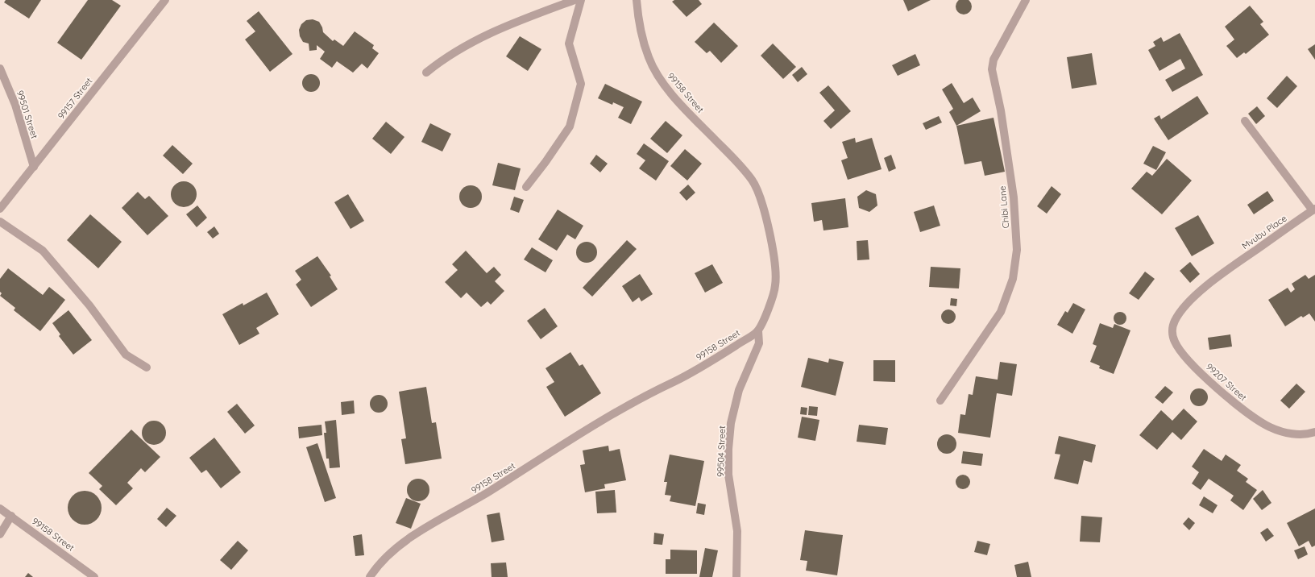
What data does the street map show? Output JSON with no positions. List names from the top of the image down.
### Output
{
  "streets": {
    "street": [
      "99158 Street",
      "99157 Street",
      "99501 Street",
      "Chibi Lane",
      "Mvubu Place",
      "99207 Street",
      "99504 Street"
    ]
  },
  "crossings": [
    ["99158 Street", "99504 Street"],
    ["99157 Street", "99501 Street"],
    ["Mvubu Place", "99207 Street"]
  ]
}
